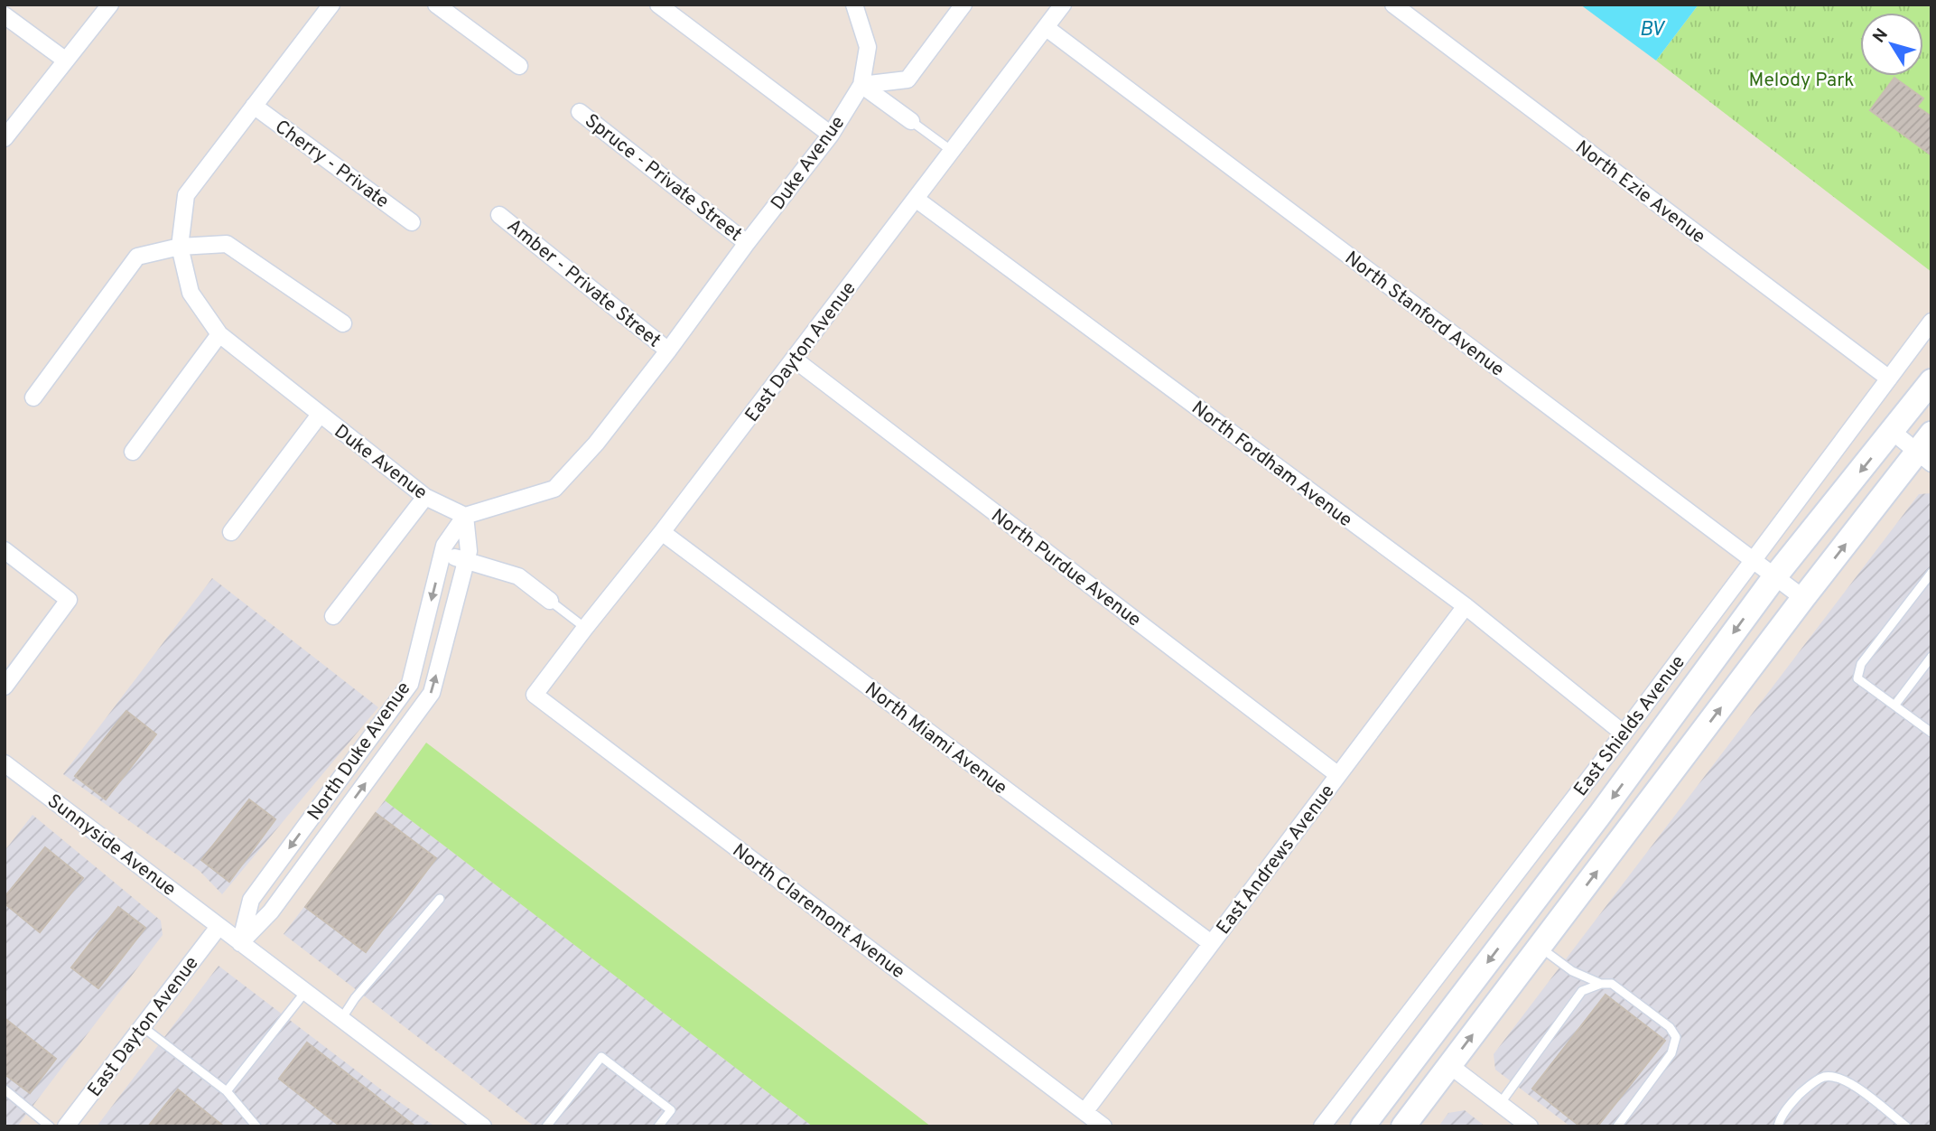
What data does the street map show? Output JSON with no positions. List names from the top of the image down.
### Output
{
  "streets": {
    "main road": ["East Shields Avenue"],
    "street": [
      "Duke Avenue",
      "Cherry - Private",
      "Spruce - Private Street",
      "North Ezie Avenue",
      "Amber - Private Street",
      "North Stanford Avenue",
      "East Dayton Avenue",
      "North Fordham Avenue",
      "North Purdue Avenue",
      "North Miami Avenue",
      "North Duke Avenue",
      "Sunnyside Avenue",
      "East Andrews Avenue",
      "North Claremont Avenue"
    ]
  },
  "crossings": [
    ["Duke Avenue", "Cherry - Private"],
    ["Duke Avenue", "Spruce - Private Street"],
    ["Duke Avenue", "Amber - Private Street"],
    ["Duke Avenue", "North Duke Avenue"],
    ["North Ezie Avenue", "East Shields Avenue"],
    ["North Stanford Avenue", "East Dayton Avenue"],
    ["North Stanford Avenue", "East Shields Avenue"],
    ["East Dayton Avenue", "North Fordham Avenue"],
    ["East Dayton Avenue", "North Purdue Avenue"],
    ["East Dayton Avenue", "North Miami Avenue"],
    ["East Dayton Avenue", "Sunnyside Avenue"],
    ["East Dayton Avenue", "North Claremont Avenue"],
    ["North Fordham Avenue", "East Shields Avenue"],
    ["North Fordham Avenue", "East Andrews Avenue"],
    ["North Purdue Avenue", "East Andrews Avenue"],
    ["North Miami Avenue", "East Andrews Avenue"],
    ["East Andrews Avenue", "North Claremont Avenue"]
  ],
  "water": ["BV"],
  "parks": ["Melody Park"],
  "north": "top left"
}
